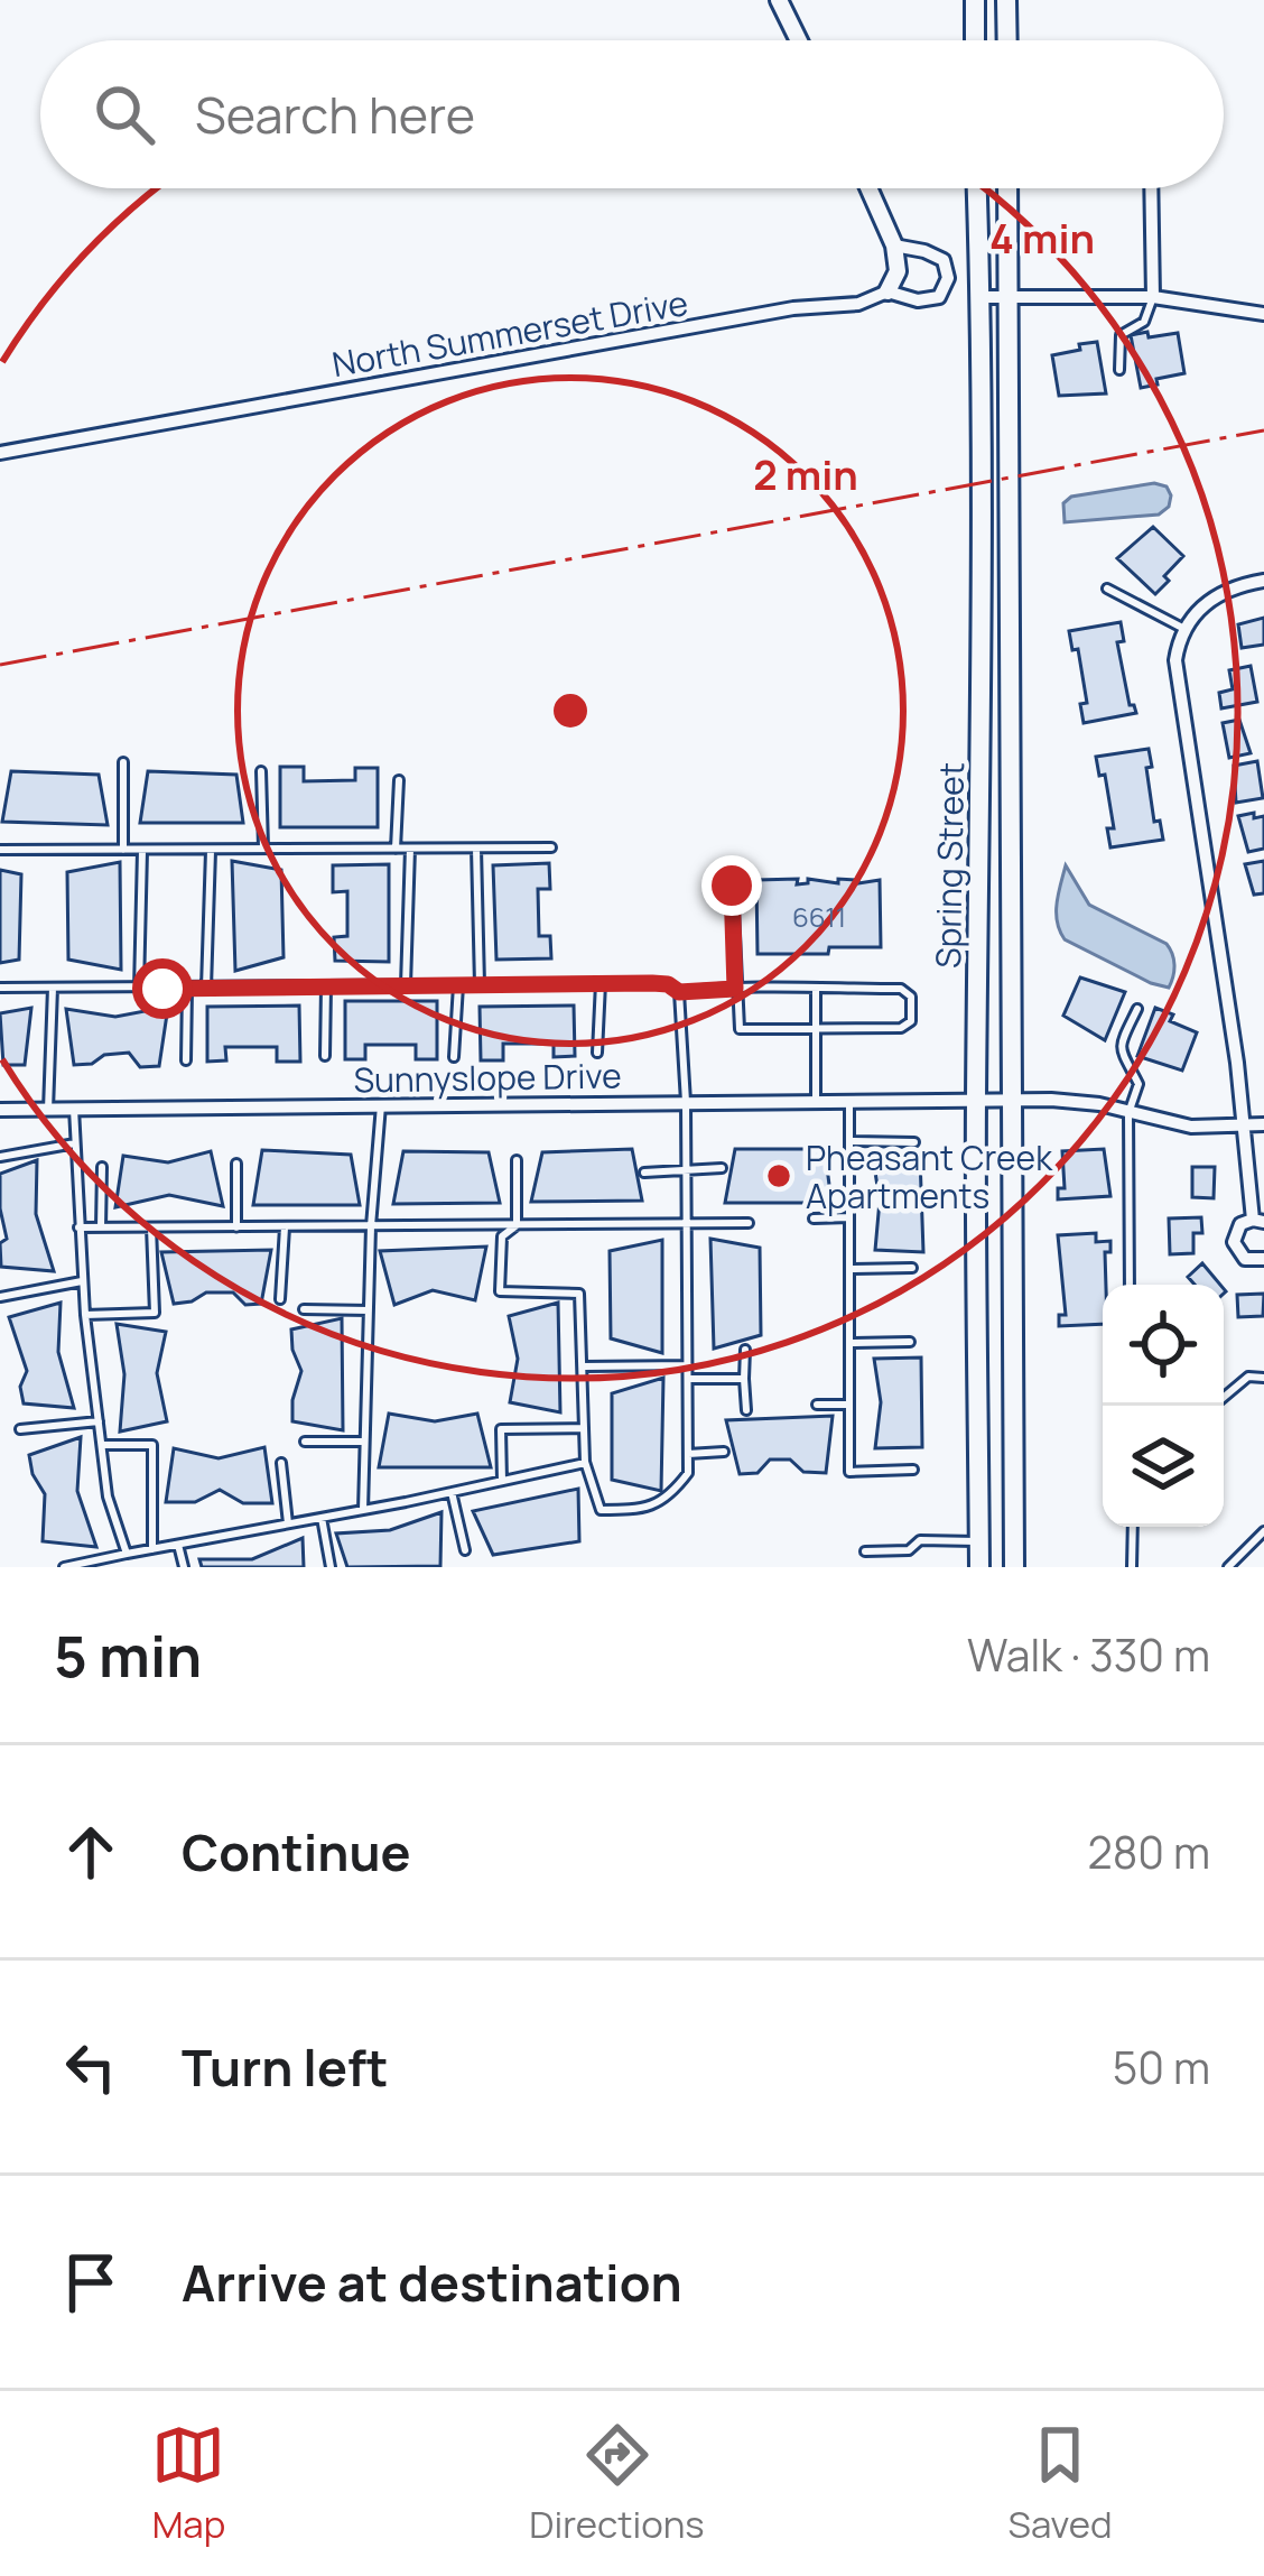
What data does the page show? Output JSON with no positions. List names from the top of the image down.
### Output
{
  "streets": {
    "main road": ["Spring Street"],
    "street": ["North Summerset Drive", "Sunnyslope Drive"]
  },
  "crossings": [
    ["Spring Street", "Sunnyslope Drive"]
  ],
  "places": ["Pheasant Creek Apartments"],
  "house_numbers": ["6611"],
  "page": {
    "search": "Search here",
    "heading": ["5 min", "Walk · 330 m"],
    "list": [
      ["Continue", "280 m"],
      ["Turn left", "50 m"],
      "Arrive at destination"
    ],
    "nav": ["Map", "Directions", "Saved"]
  },
  "rings": ["4 min", "2 min"]
}
